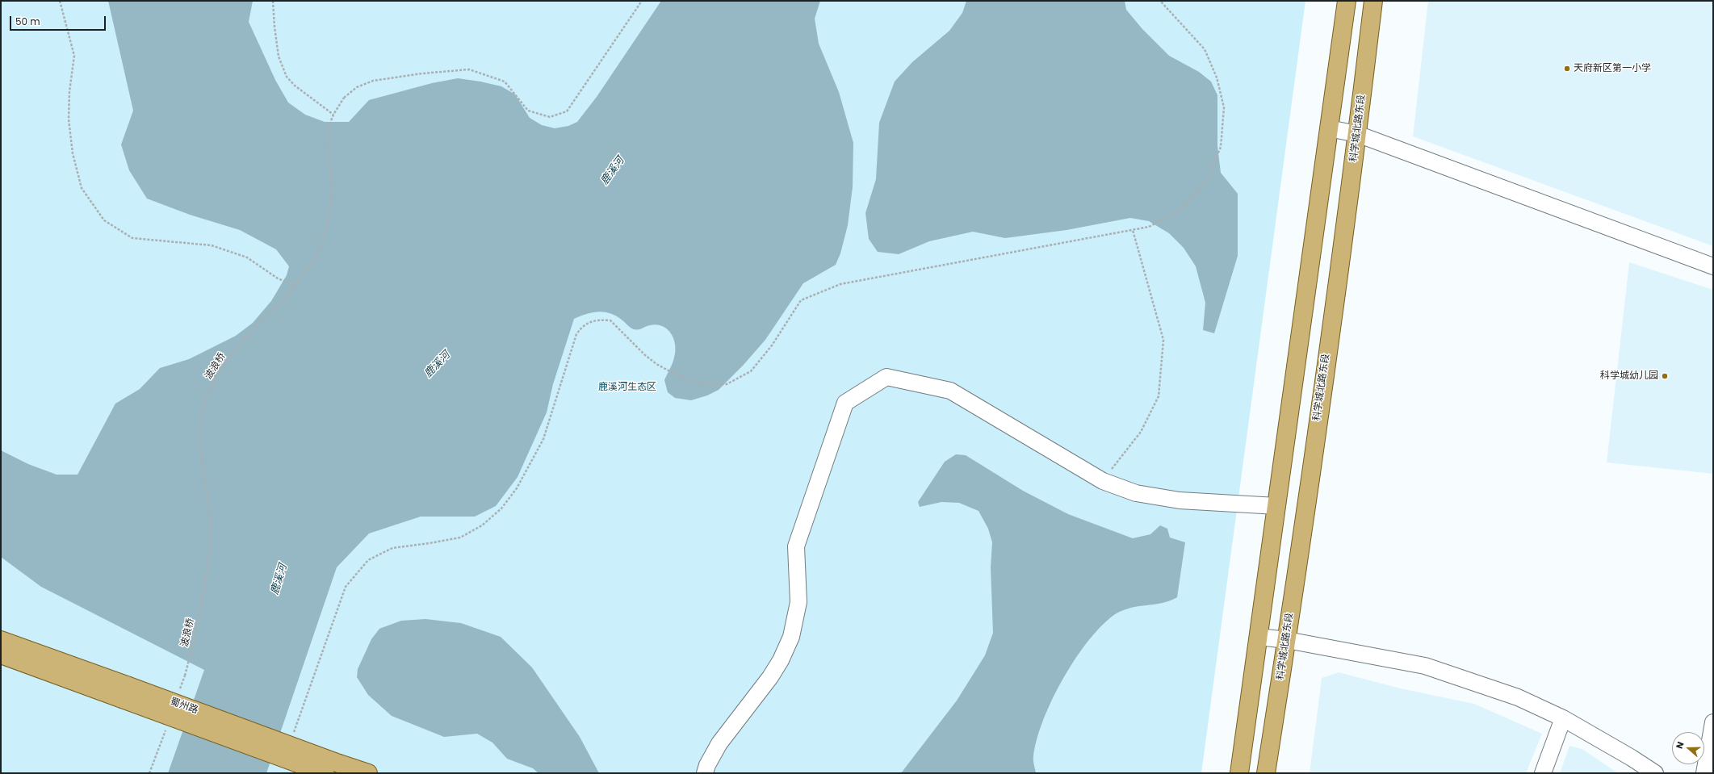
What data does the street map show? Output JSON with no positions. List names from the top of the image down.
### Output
{
  "streets": {
    "main road": ["科学城北路东段", "蜀州路"],
    "path": ["波浪桥"]
  },
  "water": ["鹿溪河"],
  "parks": ["鹿溪河生态区"],
  "places": ["天府新区第一小学", "科学城幼儿园"],
  "scale_bar": "50 m",
  "north": "left"
}
